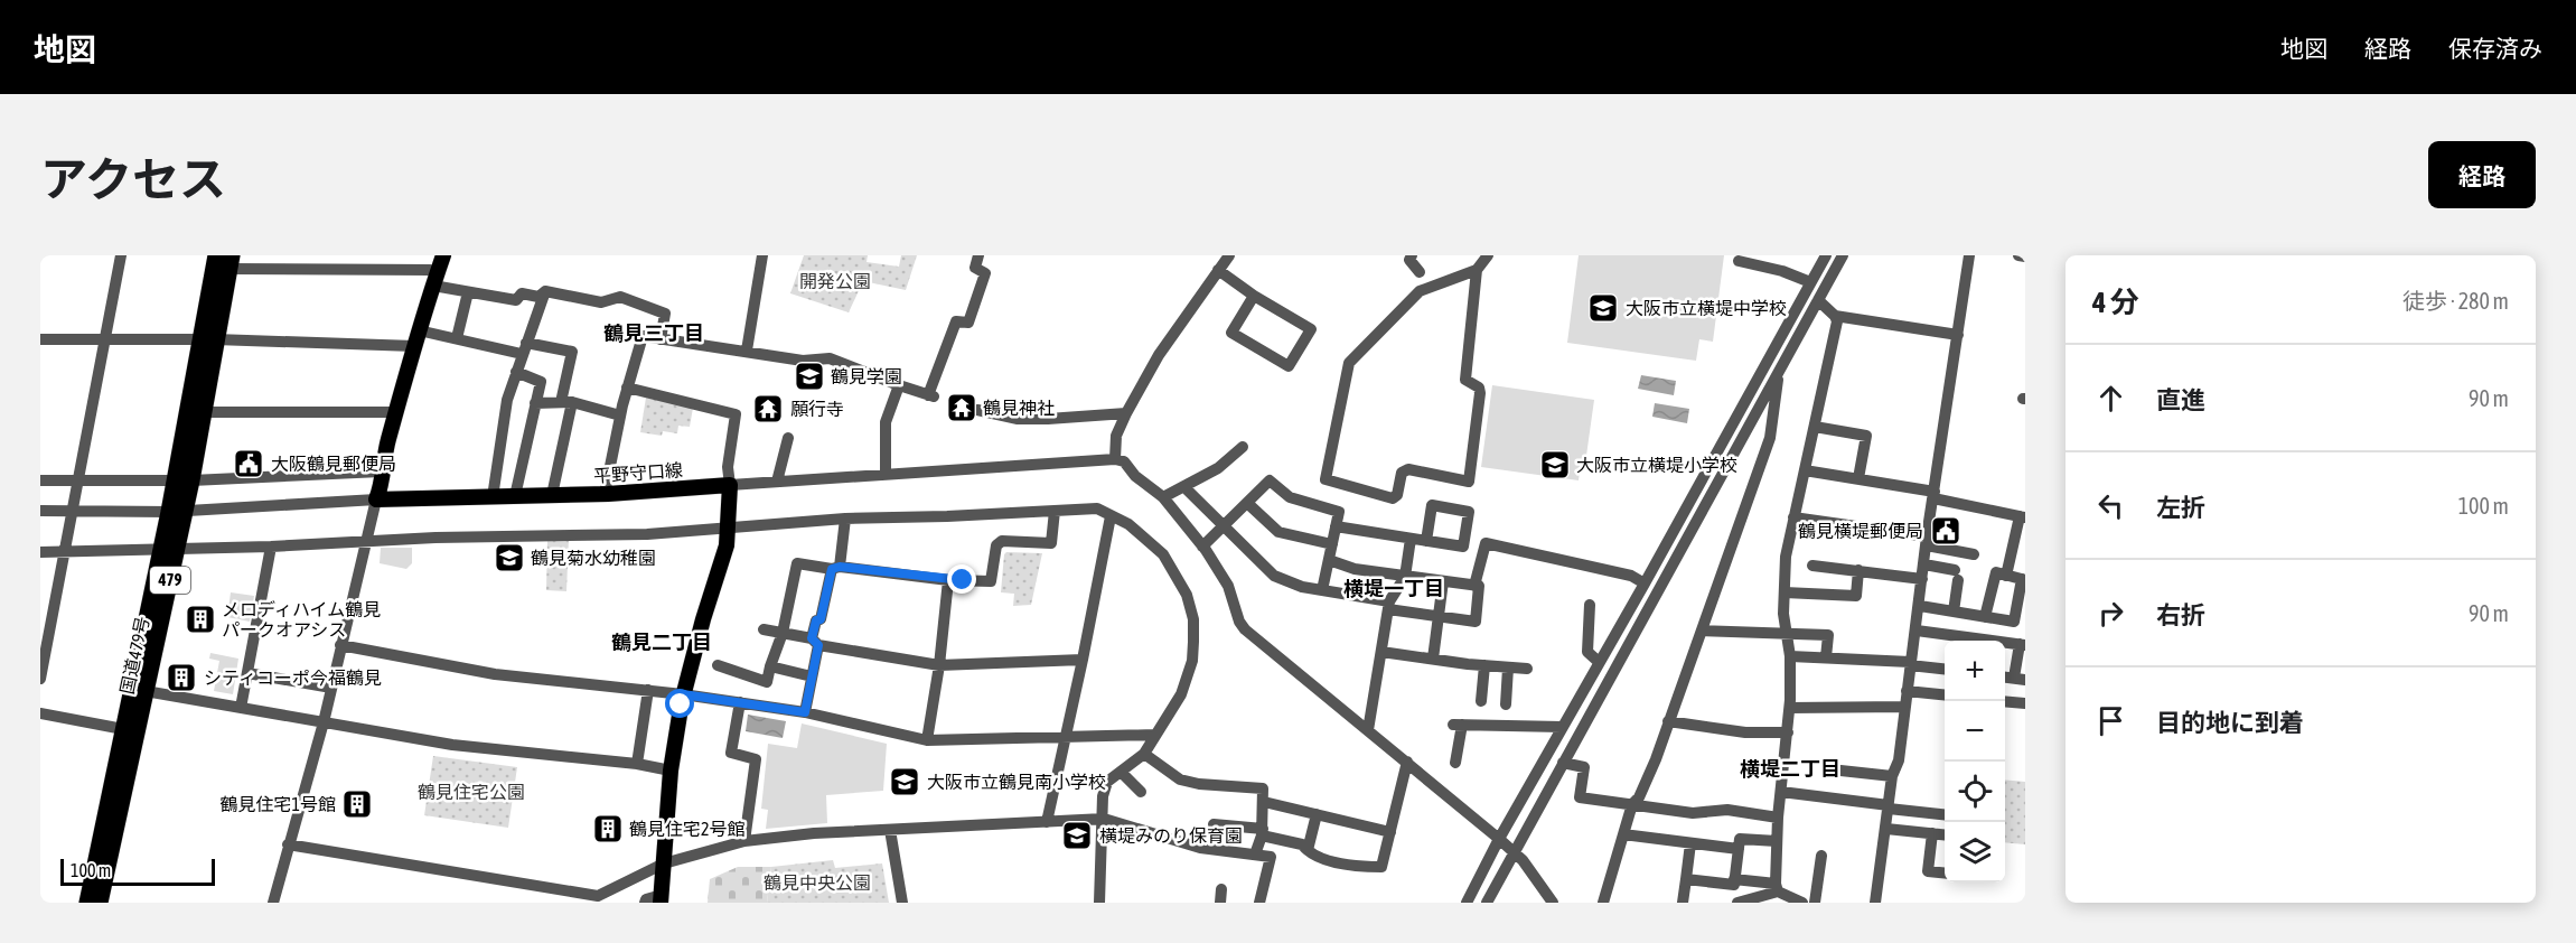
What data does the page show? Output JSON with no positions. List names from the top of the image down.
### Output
{
  "streets": {
    "highway": ["479", "国道479号"],
    "main road": ["平野守口線"]
  },
  "districts": [
    "鶴見三丁目",
    "横堤一丁目",
    "鶴見二丁目",
    "横堤二丁目"
  ],
  "parks": ["開発公園", "鶴見住宅公園", "鶴見中央公園"],
  "places": {
    "school or university": [
      "大阪市立横堤中学校",
      "鶴見学園",
      "大阪市立横堤小学校",
      "鶴見菊水幼稚園",
      "大阪市立鶴見南小学校",
      "横堤みのり保育園"
    ],
    "temple": ["鶴見神社", "願行寺"],
    "public building": ["大阪鶴見郵便局", "鶴見横堤郵便局"],
    "building": [
      "メロディハイム鶴見 パークオアシス",
      "シティコーポ今福鶴見",
      "鶴見住宅1号館",
      "鶴見住宅2号館"
    ]
  },
  "scale_bar": "100 m",
  "page": {
    "header": "地図",
    "nav": ["地図", "経路", "保存済み"],
    "title": "アクセス",
    "buttons": "経路",
    "heading": ["4 分", "徒歩 · 280 m"],
    "list": [
      ["直進", "90 m"],
      ["左折", "100 m"],
      ["右折", "90 m"],
      "目的地に到着"
    ],
    "map_buttons": ["+", "−"],
    "scale": "100 m"
  }
}
